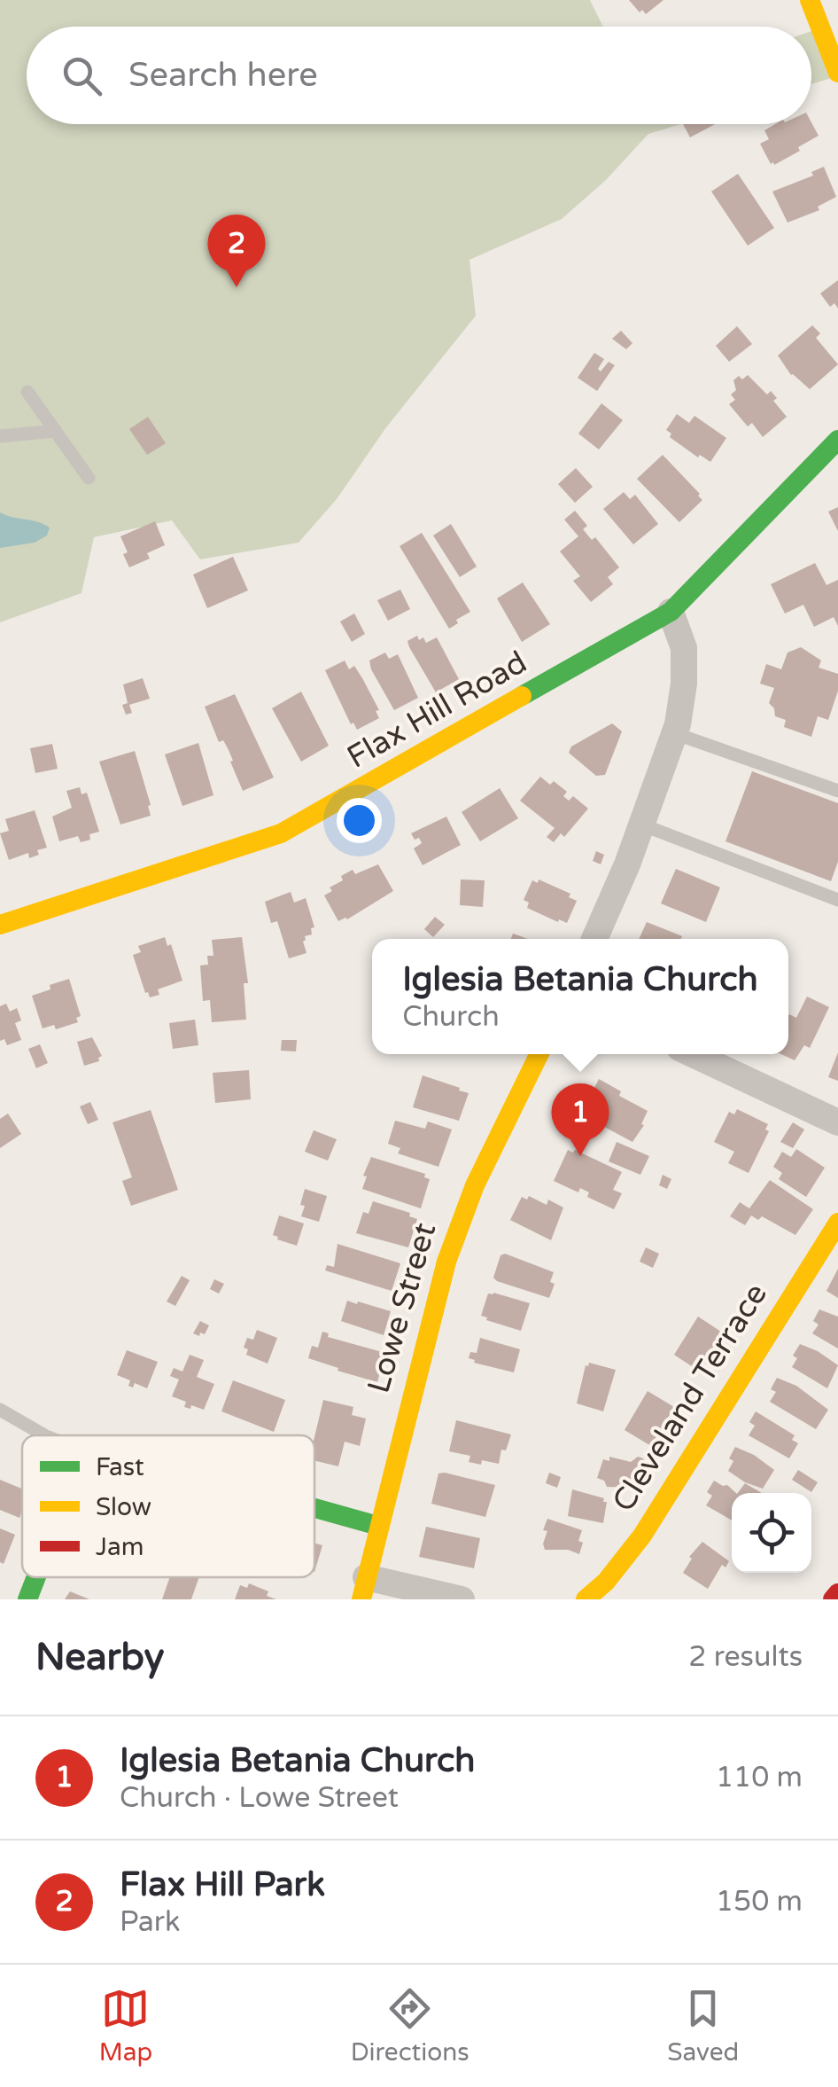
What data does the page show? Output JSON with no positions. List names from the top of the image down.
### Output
{
  "streets": {
    "street": ["Flax Hill Road", "Lowe Street", "Cleveland Terrace"]
  },
  "legend": ["Fast", "Slow", "Jam"],
  "page": {
    "search": "Search here",
    "pins": ["2", "1"],
    "popup": ["Iglesia Betania Church", "Church"],
    "heading": ["Nearby", "2 results"],
    "list": [
      {
        "mark": "1",
        "name": "Iglesia Betania Church",
        "note": "Church · Lowe Street",
        "value": "110 m"
      },
      {
        "mark": "2",
        "name": "Flax Hill Park",
        "note": "Park",
        "value": "150 m"
      }
    ],
    "nav": ["Map", "Directions", "Saved"]
  }
}
